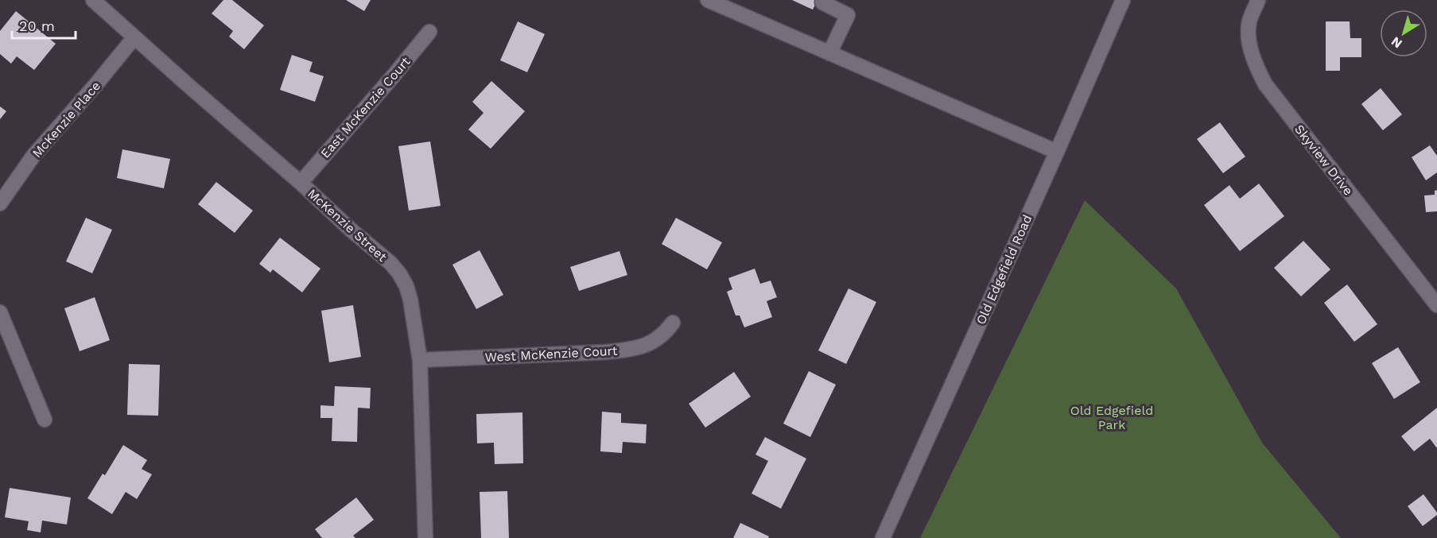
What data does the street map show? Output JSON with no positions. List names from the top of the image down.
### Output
{
  "streets": {
    "street": [
      "East McKenzie Court",
      "McKenzie Place",
      "Skyview Drive",
      "McKenzie Street",
      "Old Edgefield Road",
      "West McKenzie Court"
    ]
  },
  "crossings": [
    ["East McKenzie Court", "McKenzie Street"],
    ["McKenzie Place", "McKenzie Street"],
    ["McKenzie Street", "West McKenzie Court"]
  ],
  "parks": ["Old Edgefield Park"],
  "scale_bar": "20 m",
  "north": "bottom left"
}
